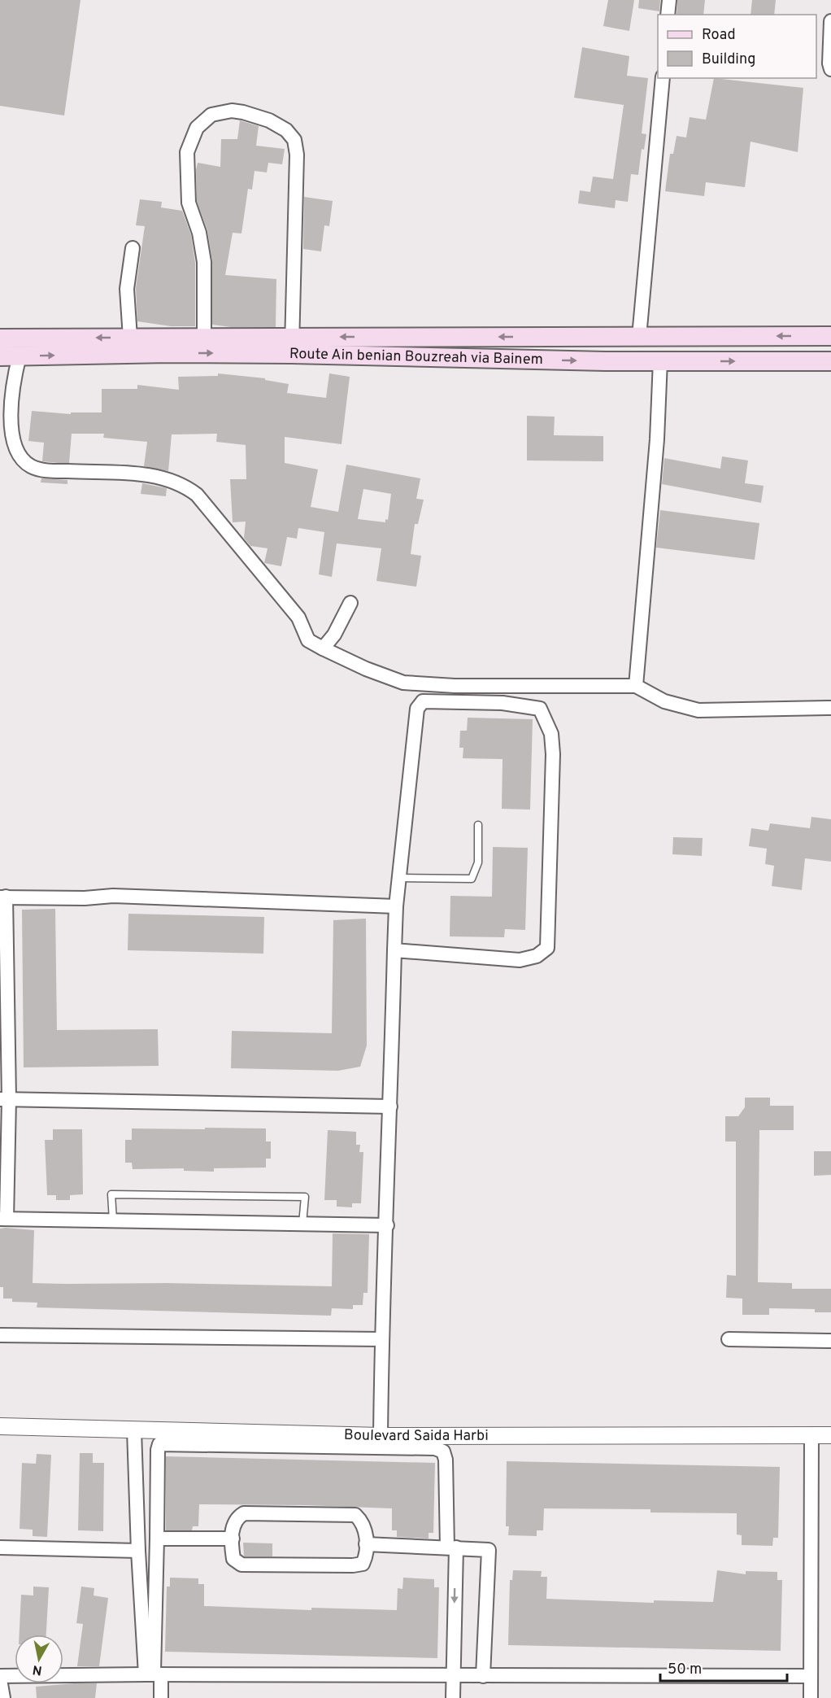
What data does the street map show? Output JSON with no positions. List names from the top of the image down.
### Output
{
  "streets": {
    "main road": ["Route Ain benian Bouzreah via Bainem"],
    "street": ["Boulevard Saida Harbi"]
  },
  "legend": ["Road", "Building"],
  "scale_bar": "50 m",
  "north": "bottom"
}
